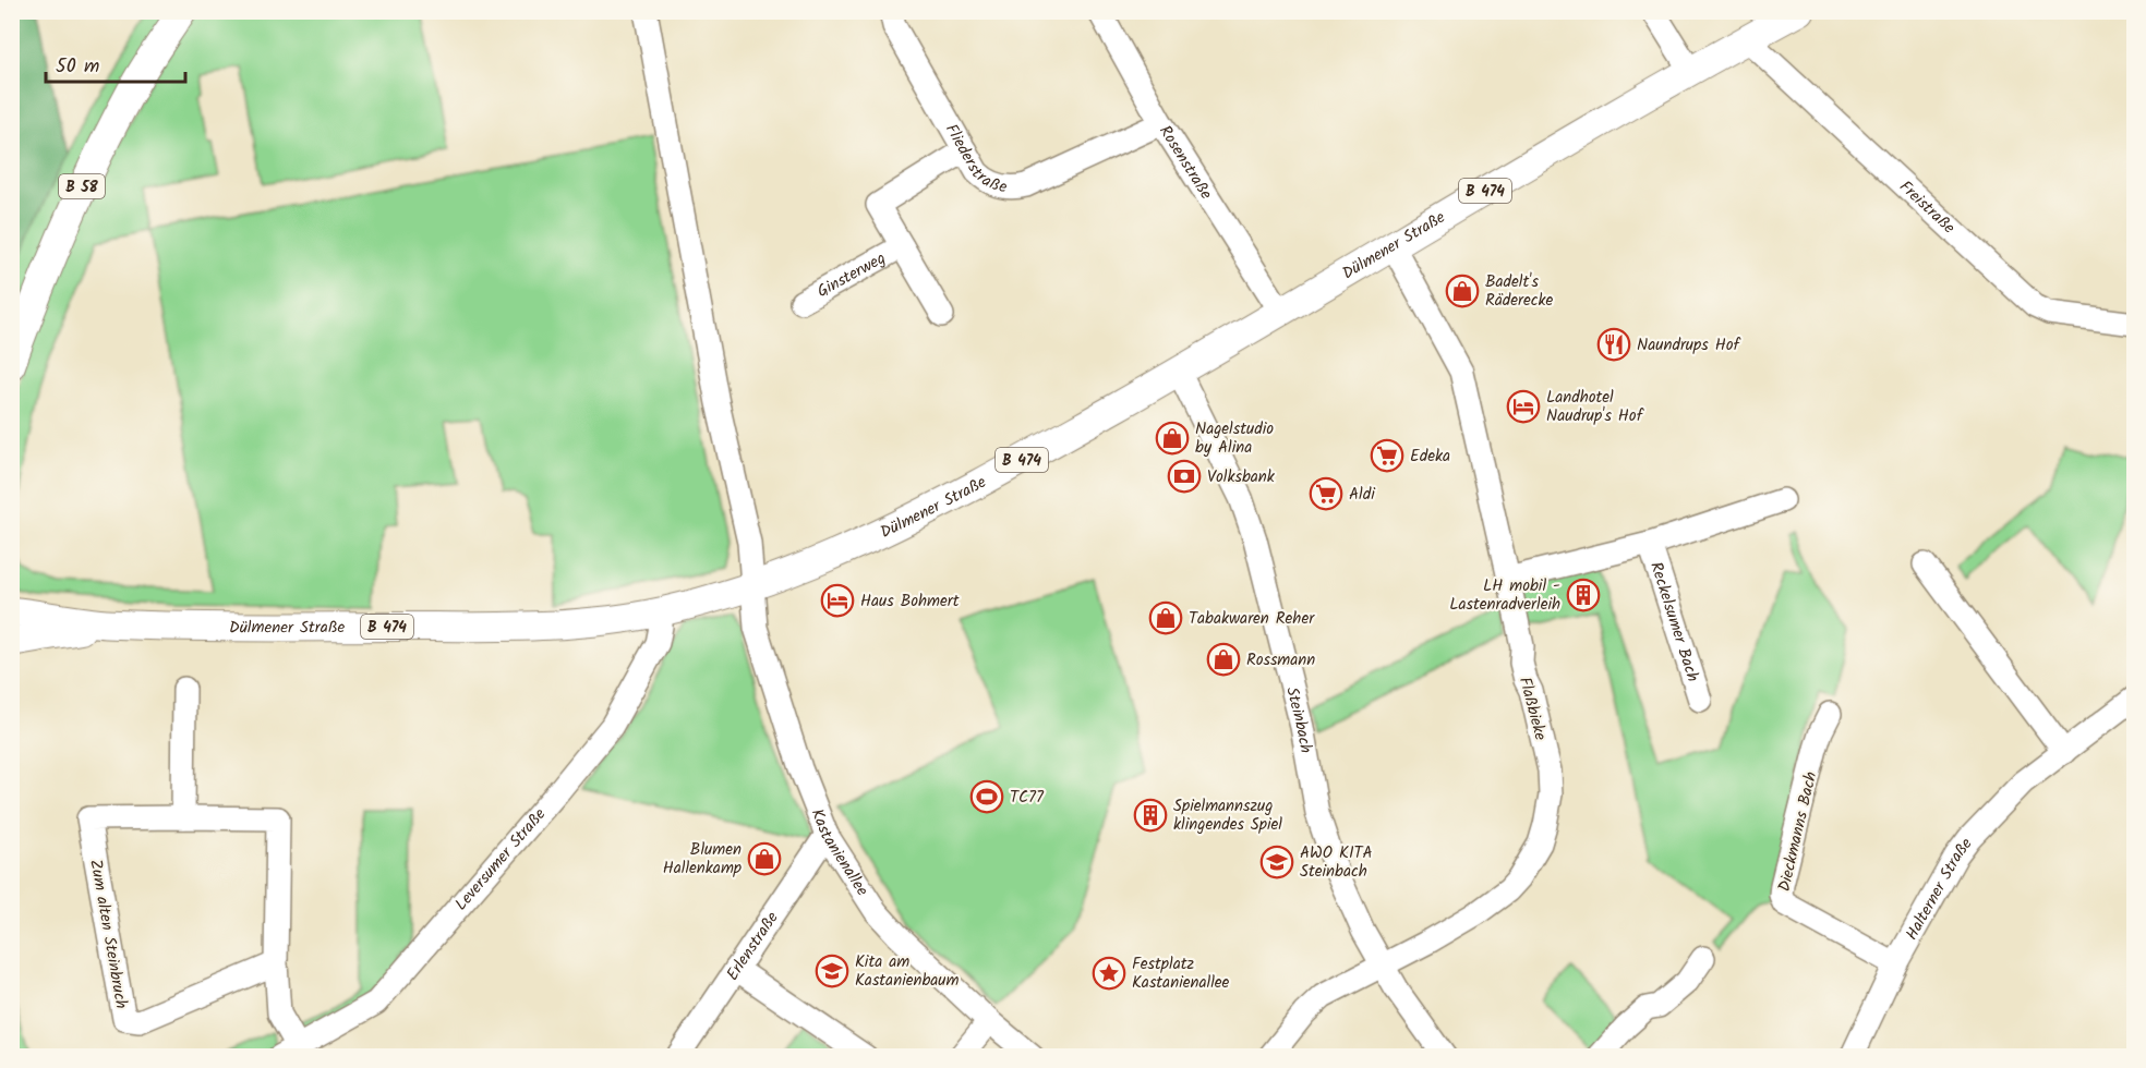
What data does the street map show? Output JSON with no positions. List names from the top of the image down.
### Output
{
  "streets": {
    "main road": ["B 58", "B 474", "Dülmener Straße"],
    "street": [
      "Fliederstraße",
      "Rosenstraße",
      "Freistraße",
      "Ginsterweg",
      "Reckelsumer Bach",
      "Flaßbieke",
      "Steinbach",
      "Dieckmanns Bach",
      "Kastanienallee",
      "Leversumer Straße",
      "Halterner Straße",
      "Zum alten Steinbruch",
      "Erlenstraße"
    ]
  },
  "crossings": [
    ["Fliederstraße", "Rosenstraße"],
    ["Fliederstraße", "Ginsterweg"],
    ["Rosenstraße", "Dülmener Straße"],
    ["Freistraße", "Dülmener Straße"],
    ["Dülmener Straße", "Flaßbieke"],
    ["Dülmener Straße", "Steinbach"],
    ["Dülmener Straße", "Kastanienallee"],
    ["Dülmener Straße", "Leversumer Straße"],
    ["Reckelsumer Bach", "Flaßbieke"],
    ["Flaßbieke", "Steinbach"],
    ["Dieckmanns Bach", "Halterner Straße"],
    ["Kastanienallee", "Erlenstraße"],
    ["Leversumer Straße", "Zum alten Steinbruch"]
  ],
  "places": {
    "shop": [
      "Badelt's Räderecke",
      "Nagelstudio by Alina",
      "Tabakwaren Reher",
      "Rossmann",
      "Blumen Hallenkamp"
    ],
    "restaurant": ["Naundrups Hof"],
    "hotel": ["Landhotel Naudrup's Hof", "Haus Bohmert"],
    "supermarket": ["Edeka", "Aldi"],
    "bank": ["Volksbank"],
    "building": ["LH mobil - Lastenradverleih", "Spielmannszug klingendes Spiel"],
    "sports": ["TC77"],
    "school or university": ["AWO KITA Steinbach", "Kita am Kastanienbaum"],
    "place": ["Festplatz Kastanienallee"]
  },
  "scale_bar": "50 m"
}
